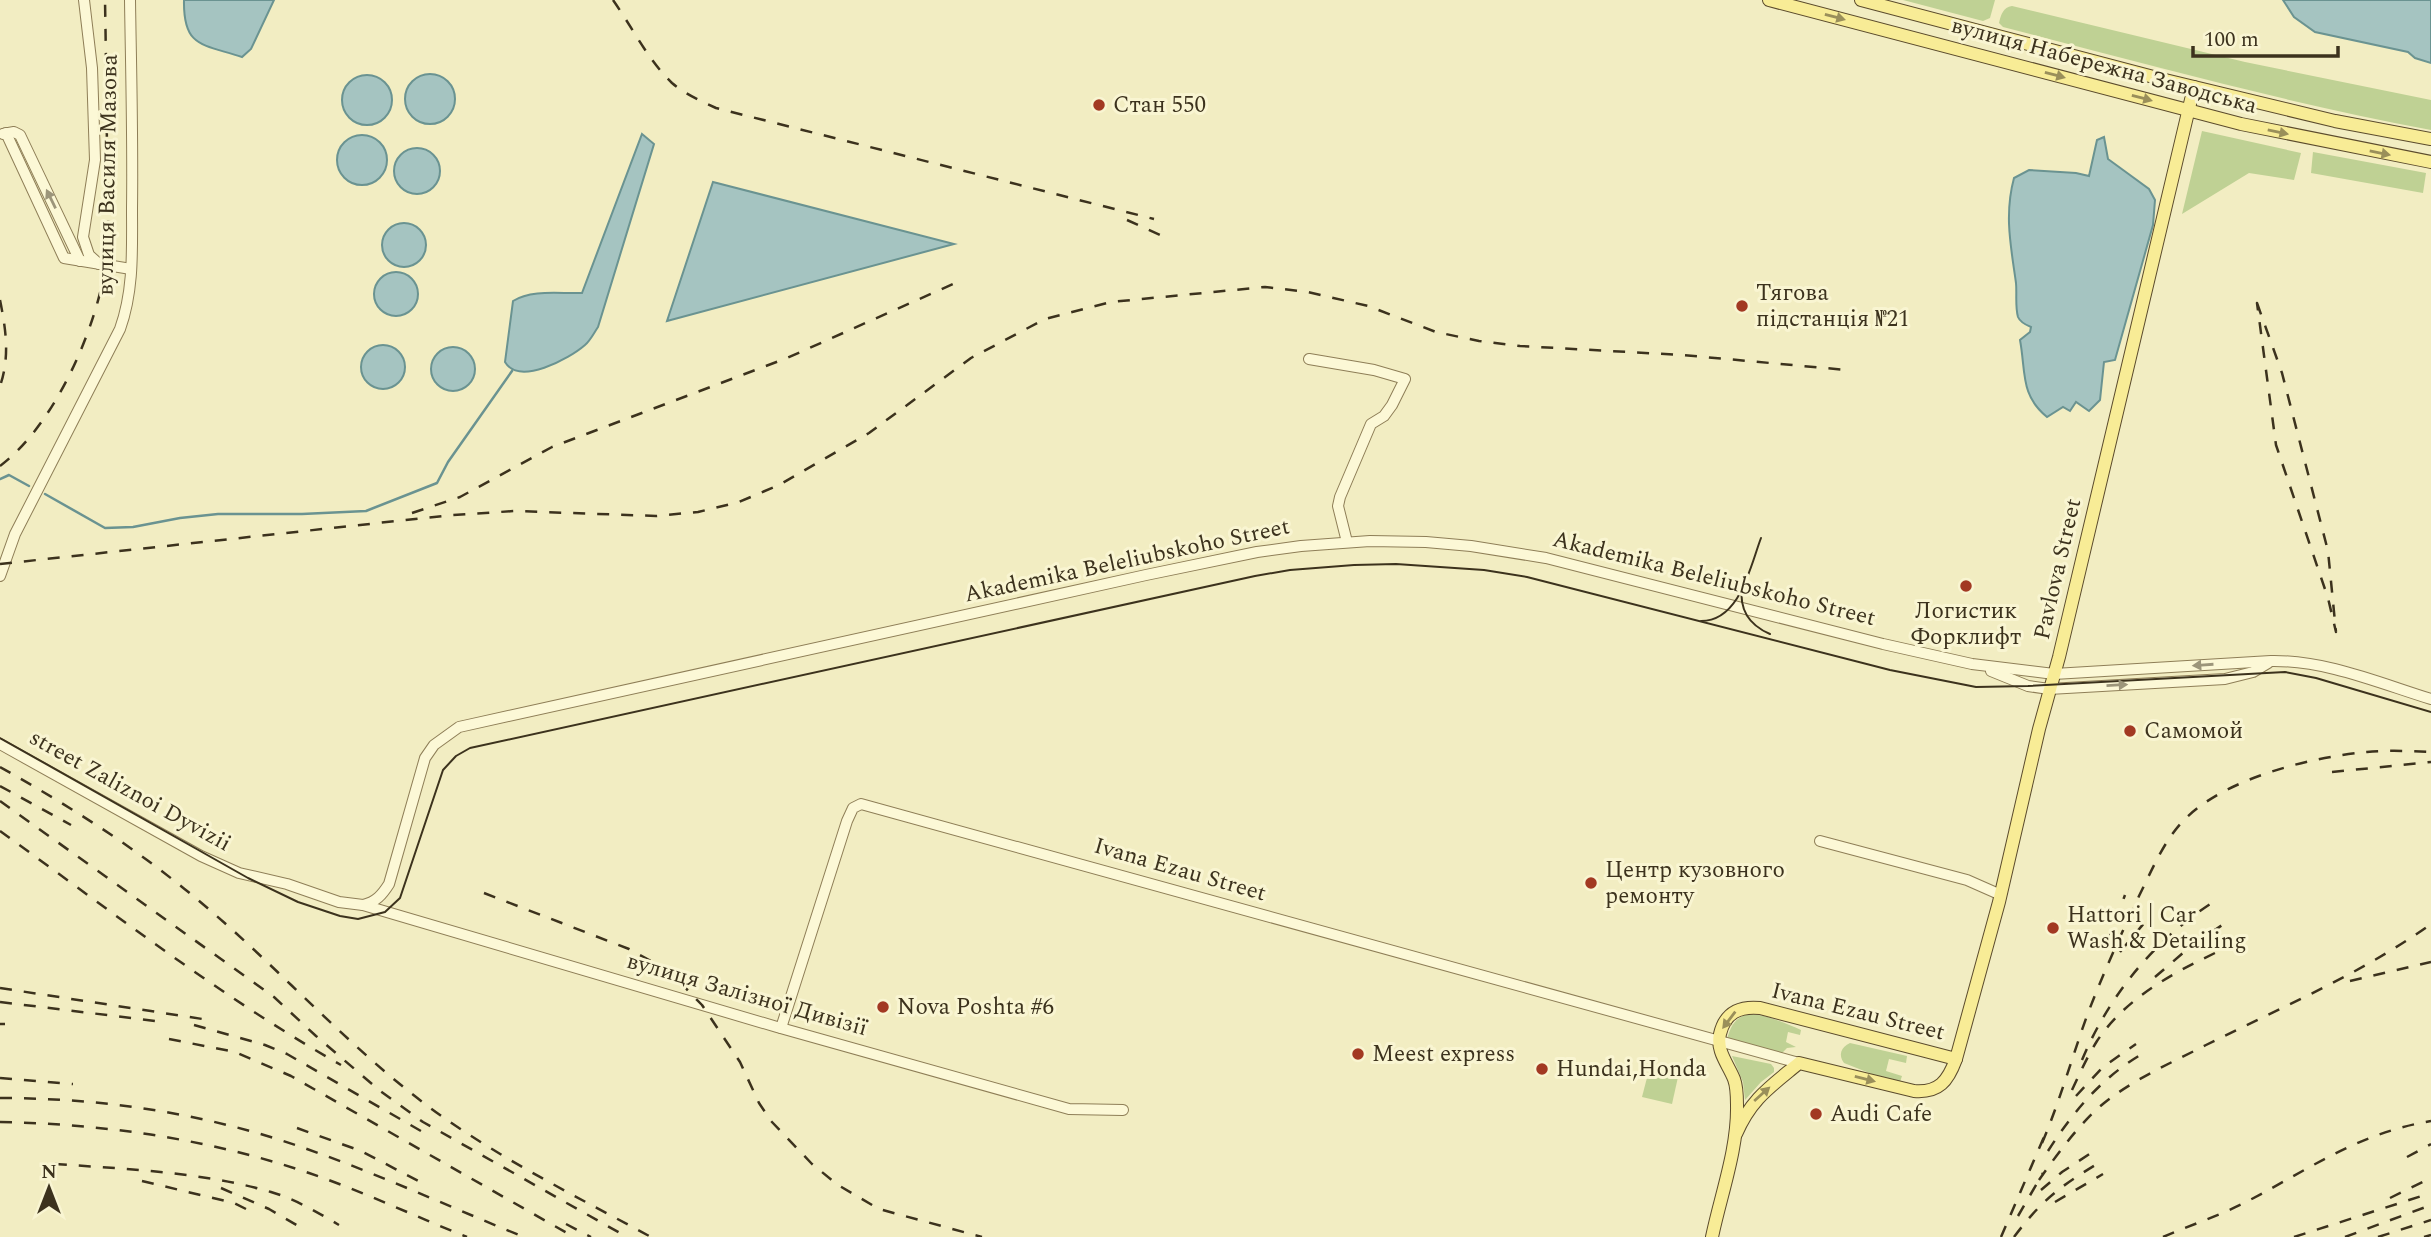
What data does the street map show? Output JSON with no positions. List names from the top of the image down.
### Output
{
  "streets": {
    "main road": ["вулиця Набережна Заводська", "Pavlova Street", "Ivana Ezau Street"],
    "street": [
      "вулиця Василя Мазова",
      "Akademika Beleliubskoho Street",
      "street Zaliznoi Dyvizii",
      "вулиця Залізної Дивізії"
    ]
  },
  "crossings": [
    ["вулиця Набережна Заводська", "Pavlova Street"],
    ["Akademika Beleliubskoho Street", "Pavlova Street"],
    ["Akademika Beleliubskoho Street", "street Zaliznoi Dyvizii"],
    ["Akademika Beleliubskoho Street", "вулиця Залізної Дивізії"],
    ["Pavlova Street", "Ivana Ezau Street"],
    ["street Zaliznoi Dyvizii", "вулиця Залізної Дивізії"],
    ["Ivana Ezau Street", "вулиця Залізної Дивізії"]
  ],
  "places": [
    "Стан 550",
    "Тягова пiдстанцiя №21",
    "Логистик Форклифт",
    "Самомой",
    "Центр кузовного ремонту",
    "Hattori | Car Wash & Detailing",
    "Nova Poshta #6",
    "Meest express",
    "Hundai,Honda",
    "Audi Cafe"
  ],
  "scale_bar": "100 m",
  "north": "top"
}
